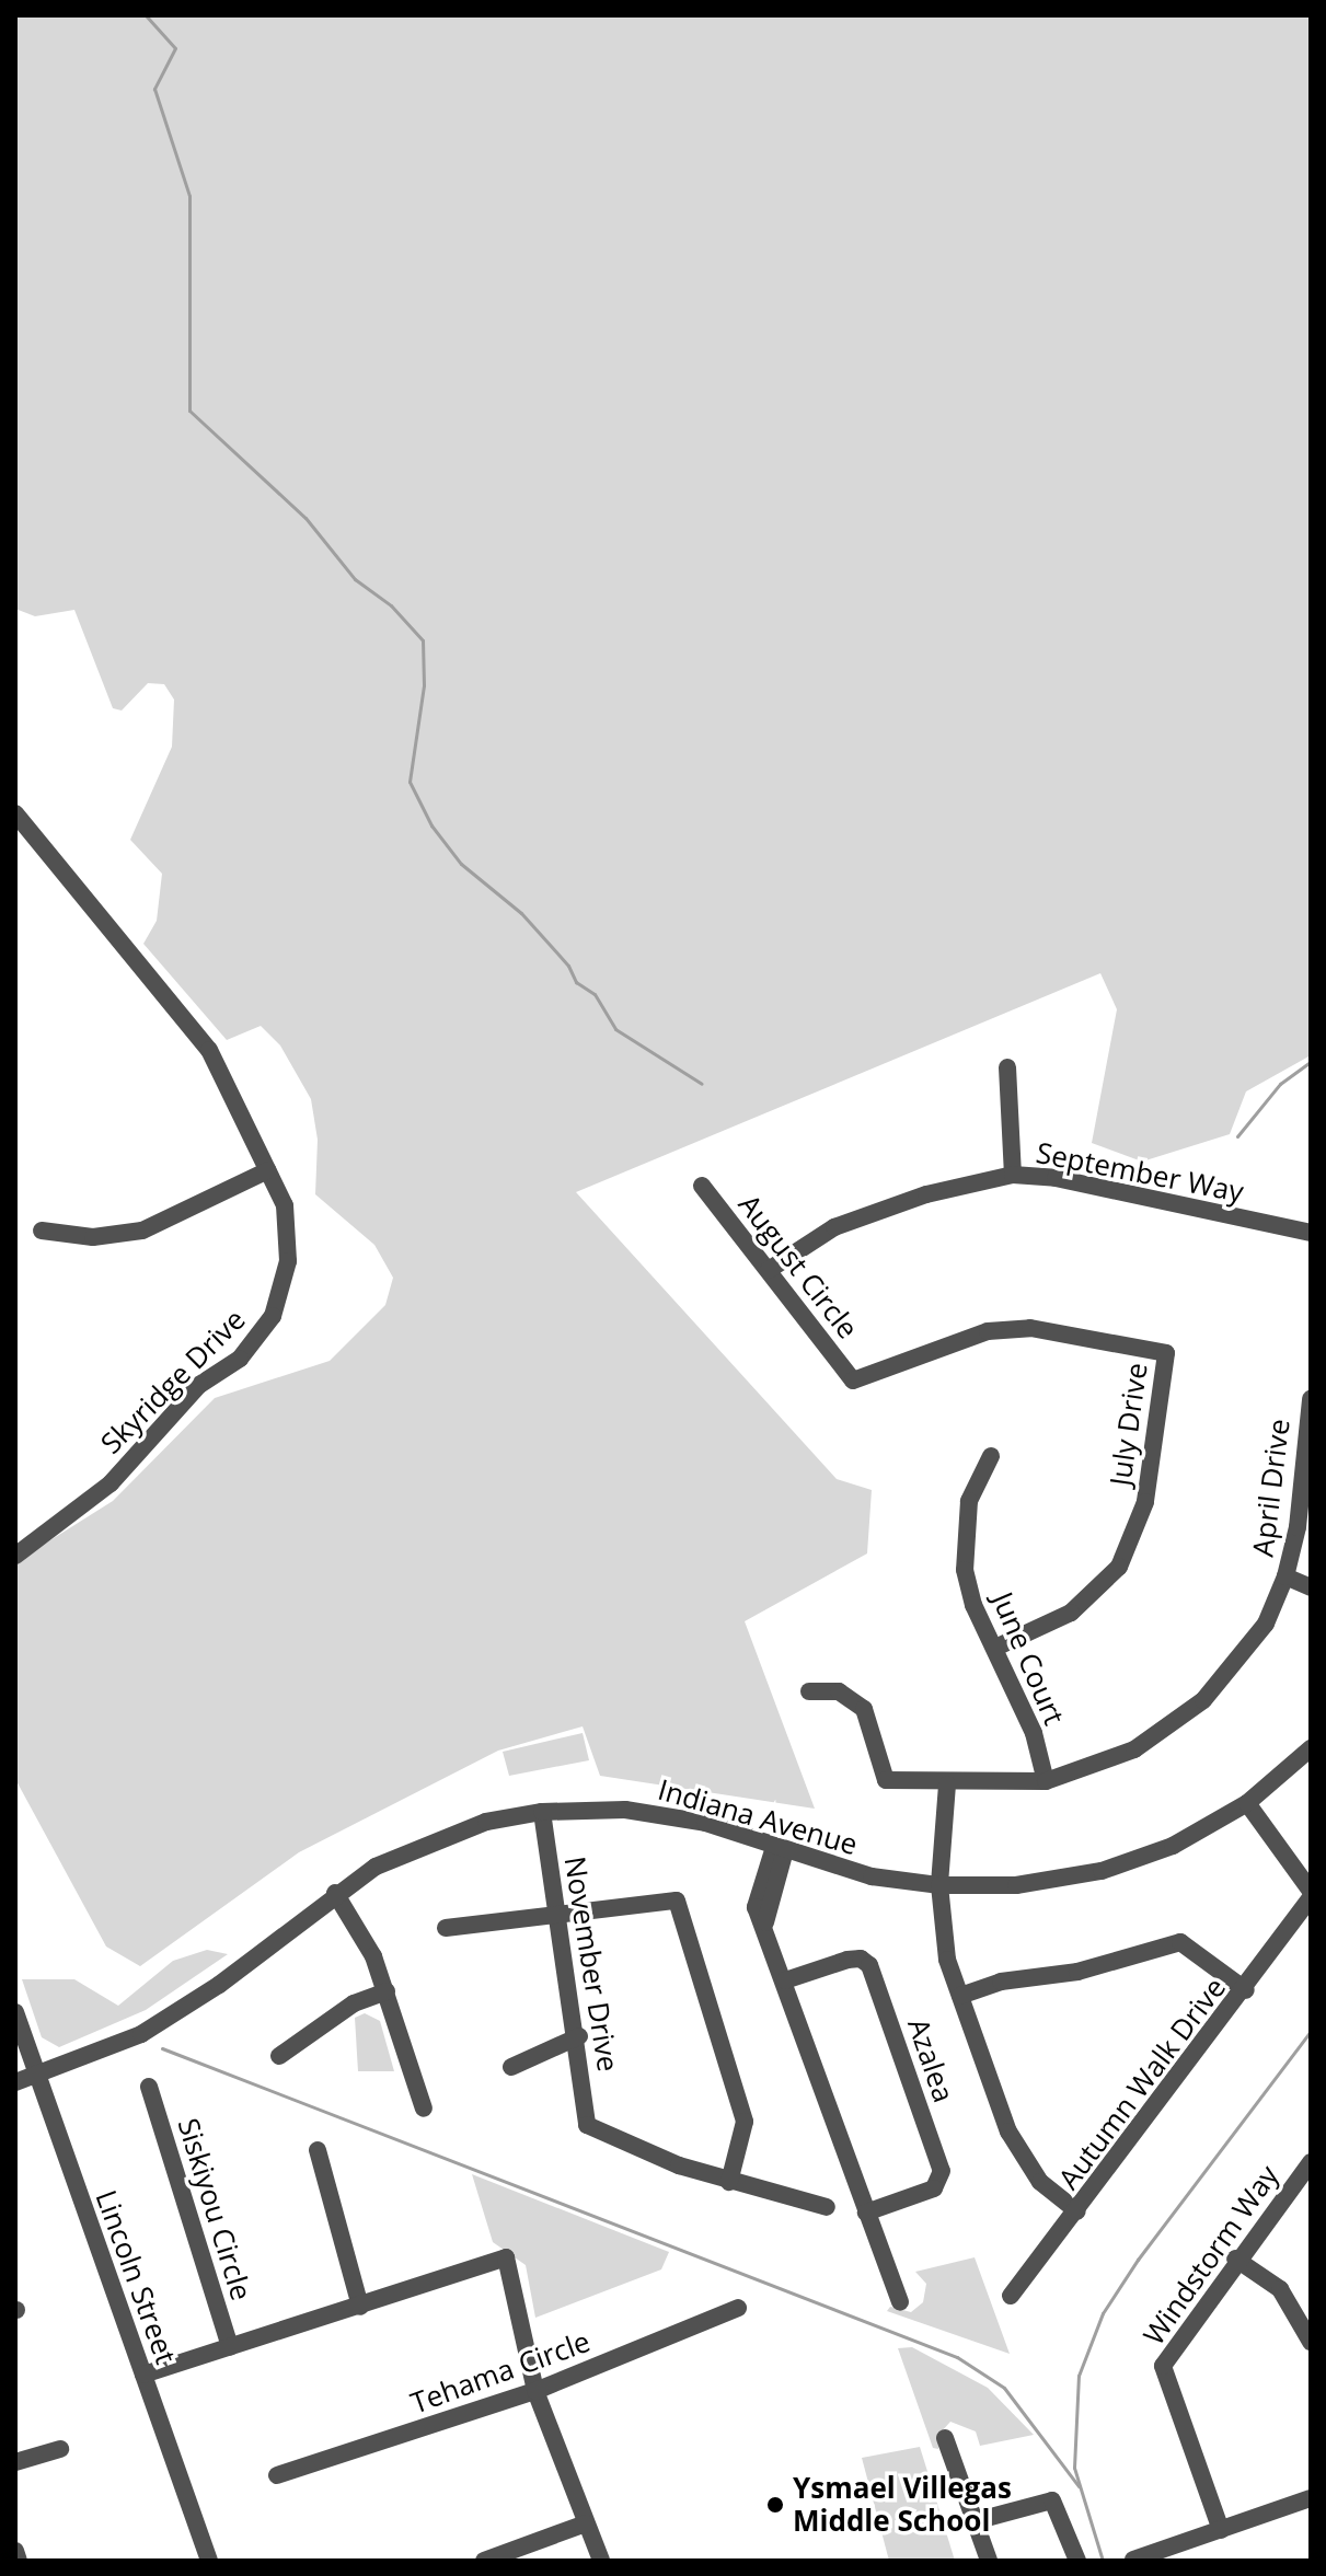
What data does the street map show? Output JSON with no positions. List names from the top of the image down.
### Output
{
  "streets": {
    "street": [
      "September Way",
      "August Circle",
      "Skyridge Drive",
      "July Drive",
      "April Drive",
      "June Court",
      "Indiana Avenue",
      "November Drive",
      "Azalea",
      "Autumn Walk Drive",
      "Siskiyou Circle",
      "Windstorm Way",
      "Lincoln Street",
      "Tehama Circle"
    ]
  },
  "crossings": [
    ["September Way", "August Circle"],
    ["August Circle", "July Drive"],
    ["July Drive", "June Court"],
    ["April Drive", "June Court"],
    ["Indiana Avenue", "November Drive"],
    ["Indiana Avenue", "Lincoln Street"]
  ],
  "places": ["Ysmael Villegas Middle School"]
}
